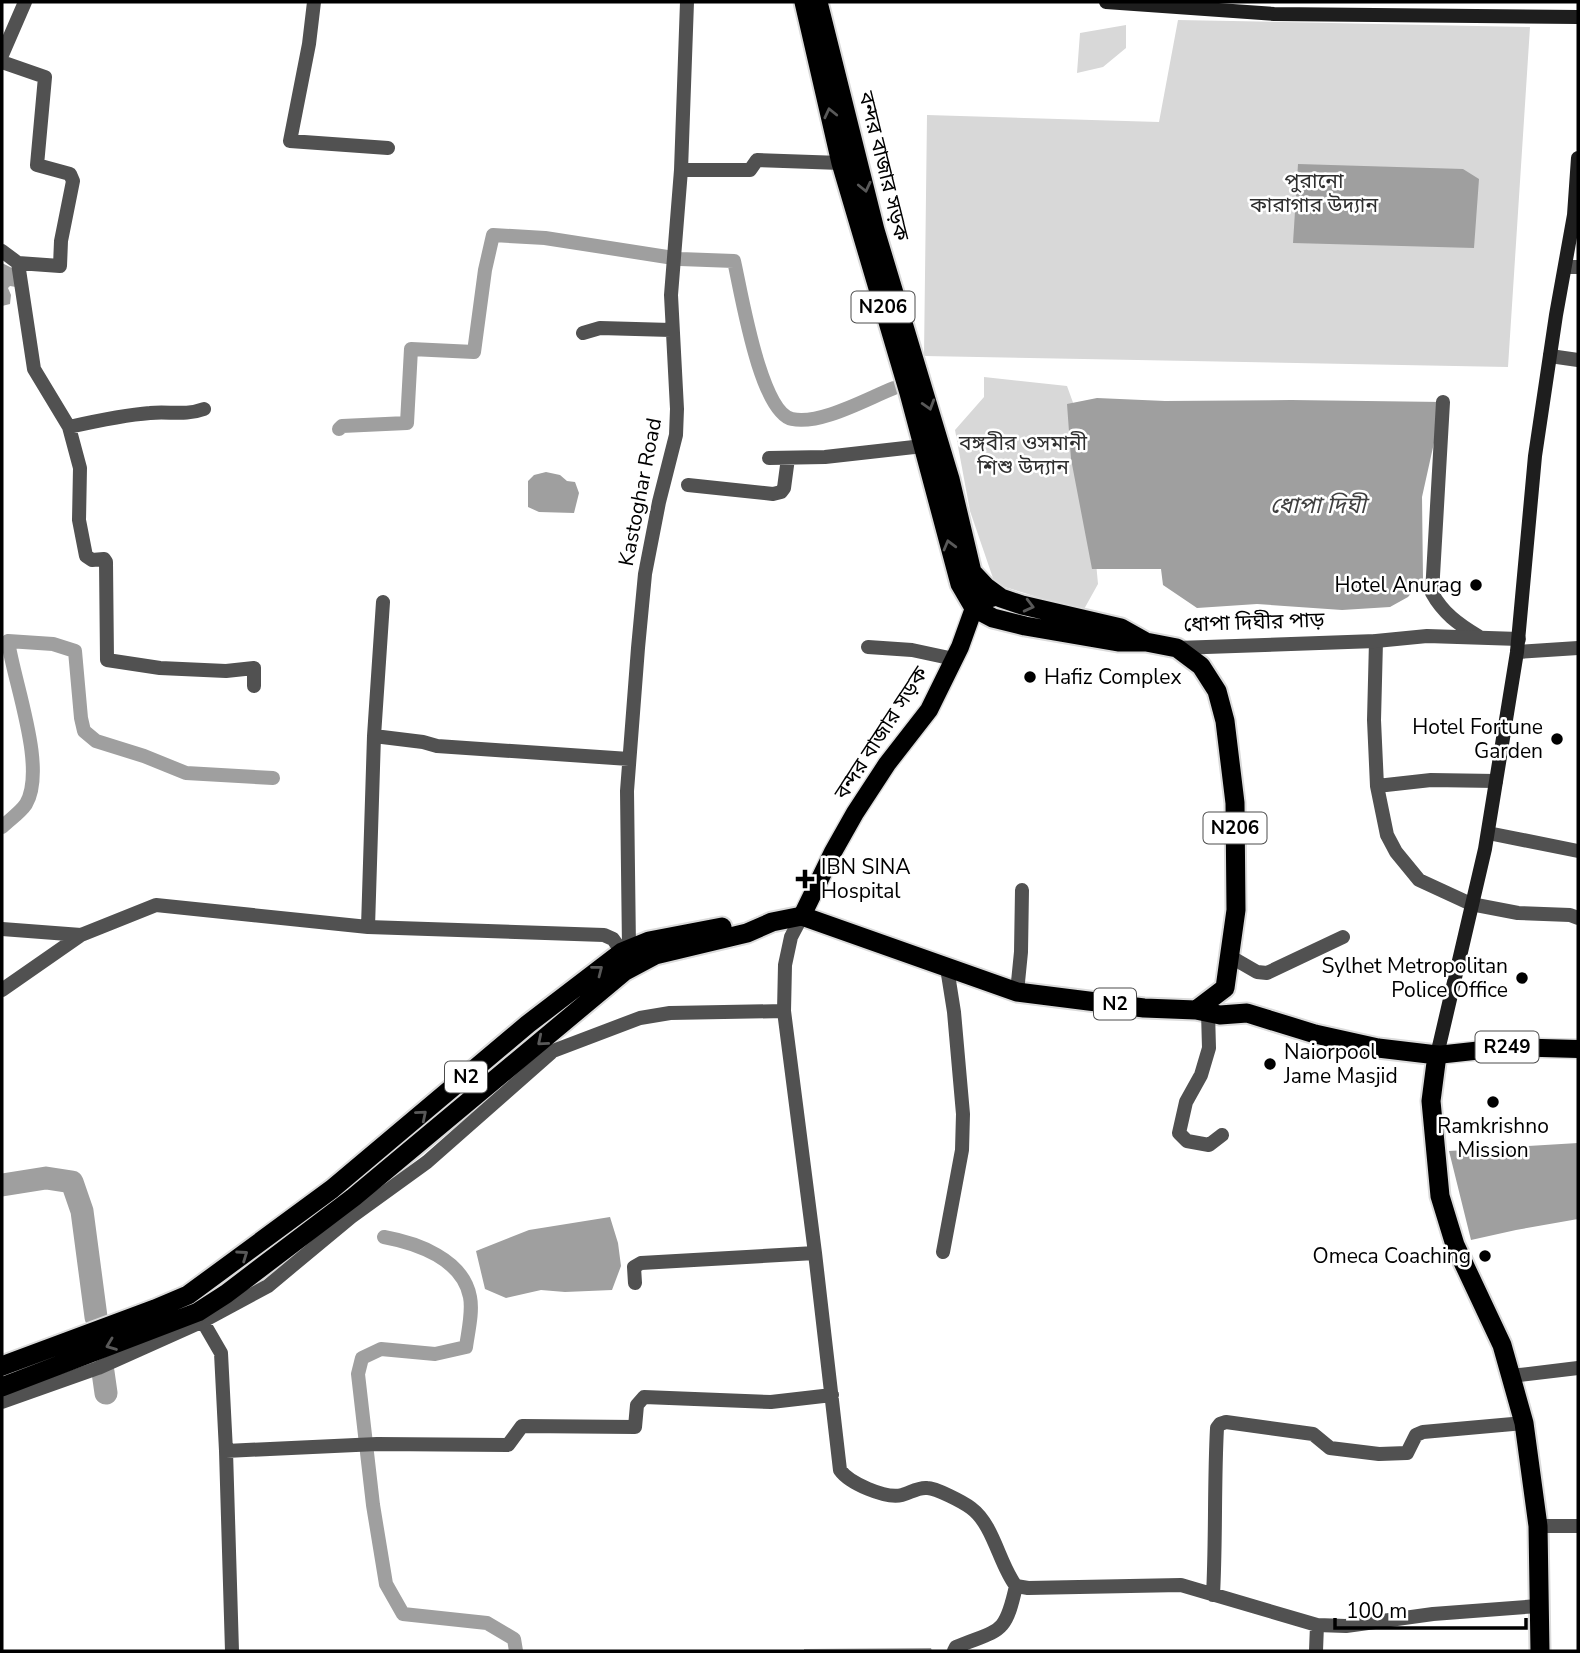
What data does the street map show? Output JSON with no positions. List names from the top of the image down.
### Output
{
  "streets": {
    "highway": [
      "বন্দর বাজার সড়ক",
      "N206",
      "ধোপা দিঘীর পাড়",
      "N2"
    ],
    "main road": ["R249"],
    "street": ["Kastoghar Road"]
  },
  "crossings": [
    ["বন্দর বাজার সড়ক", "N206"],
    ["বন্দর বাজার সড়ক", "N2"],
    ["N206", "ধোপা দিঘীর পাড়"],
    ["Kastoghar Road", "N2"],
    ["N2", "R249"]
  ],
  "water": ["ধোপা দিঘী"],
  "parks": ["পুরানো কারাগার উদ্যান", "বঙ্গবীর ওসমানী শিশু উদ্যান"],
  "places": {
    "other": [
      "Hotel Anurag",
      "Hafiz Complex",
      "Hotel Fortune Garden",
      "Sylhet Metropolitan Police Office",
      "Naiorpool Jame Masjid",
      "Ramkrishno Mission",
      "Omeca Coaching"
    ],
    "health": ["IBN SINA Hospital"]
  },
  "scale_bar": "100 m"
}
